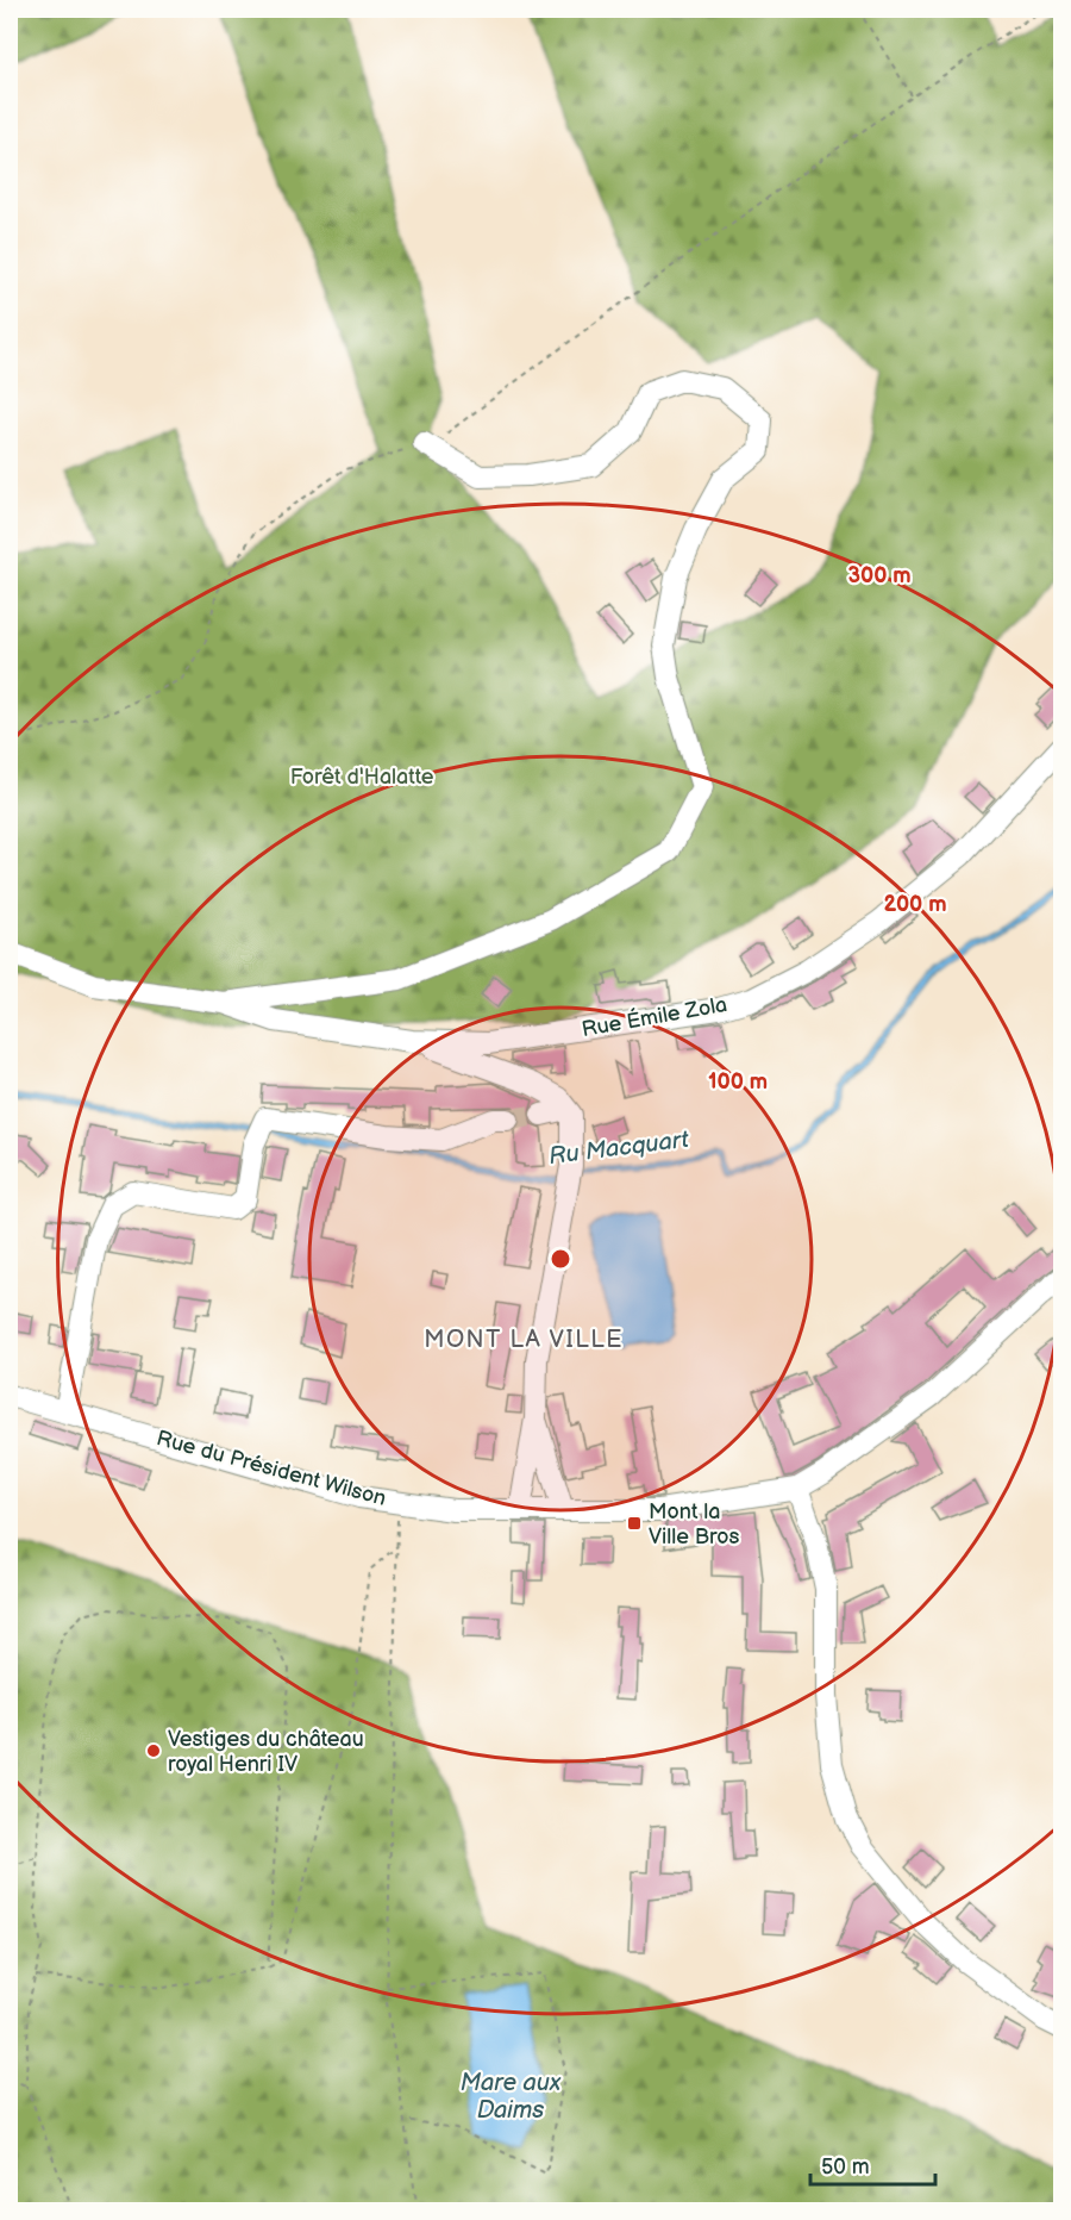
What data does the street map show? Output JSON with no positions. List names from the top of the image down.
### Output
{
  "streets": {
    "street": ["Rue Émile Zola", "Rue du Président Wilson"]
  },
  "districts": ["MONT LA VILLE"],
  "water": ["Ru Macquart", "Mare aux Daims"],
  "parks": ["Forêt d'Halatte"],
  "places": {
    "transit": ["Mont la Ville Bros"],
    "other": ["Vestiges du château royal Henri IV"]
  },
  "scale_bar": "50 m",
  "rings": ["300 m", "200 m", "100 m"]
}
